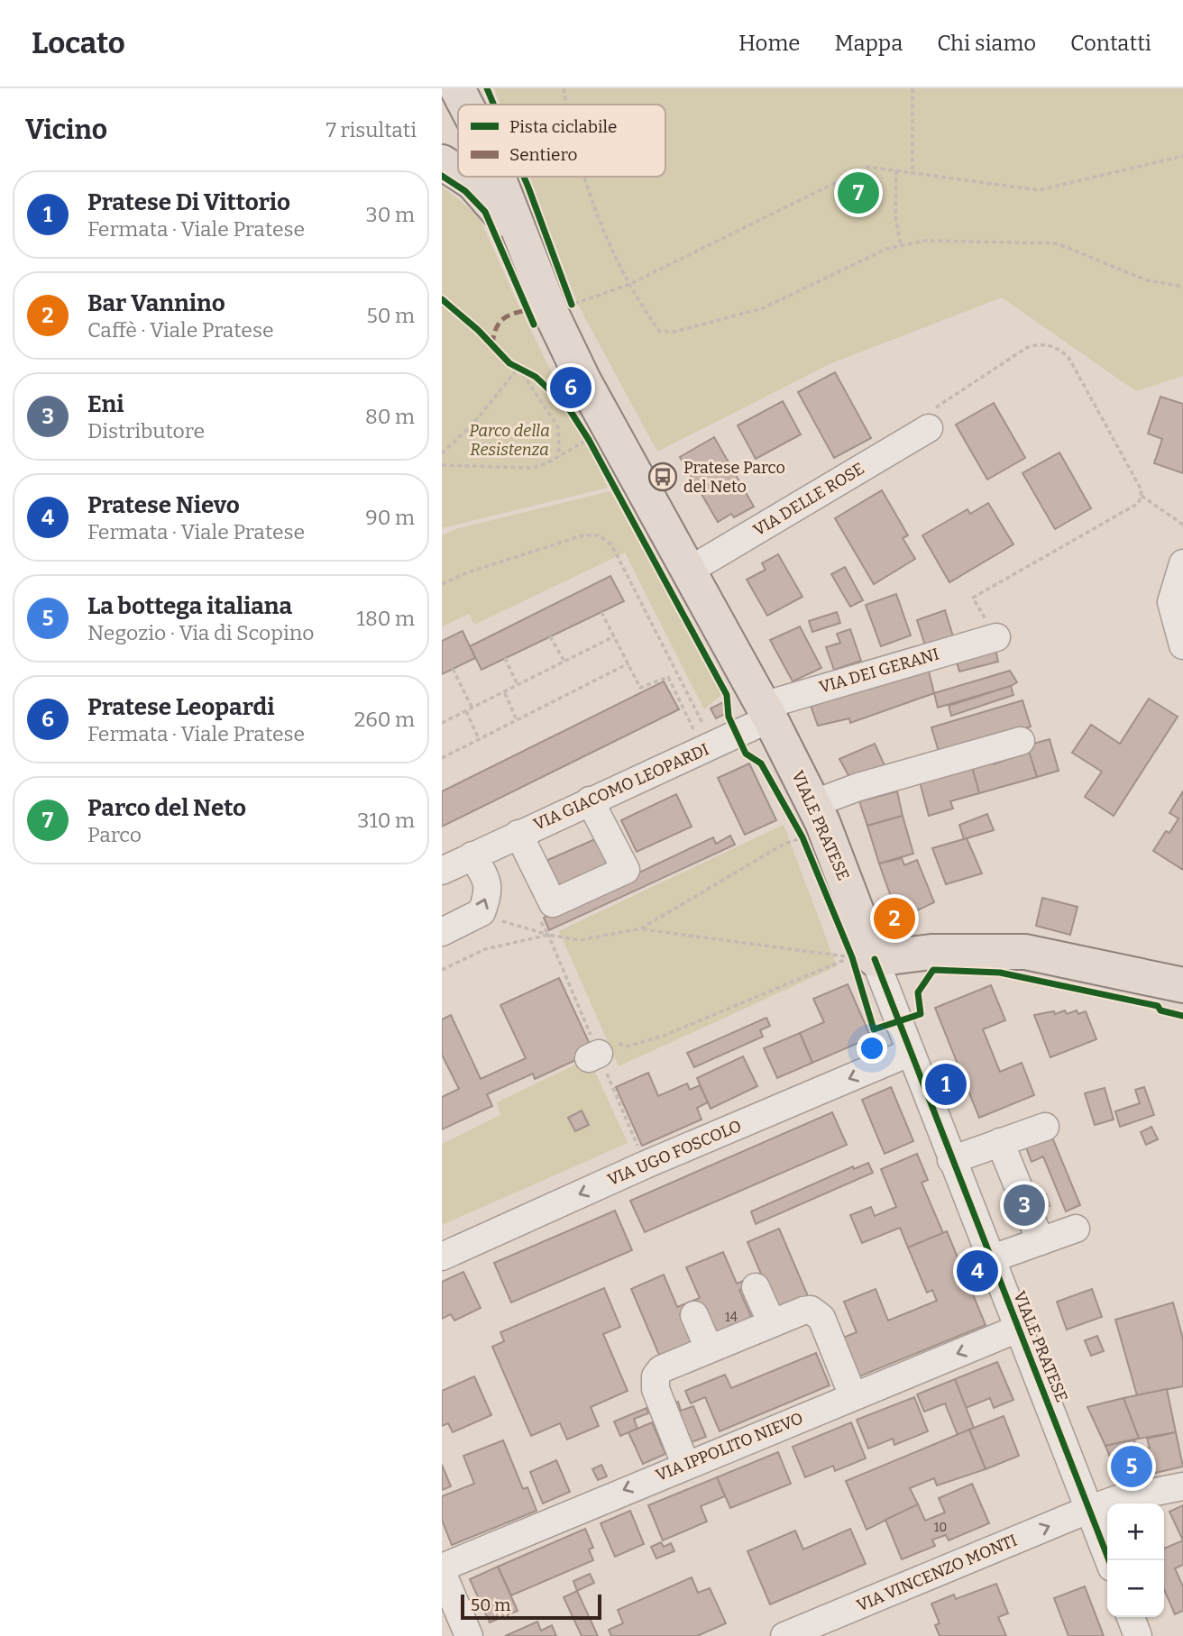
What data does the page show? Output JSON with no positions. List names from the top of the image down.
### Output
{
  "streets": {
    "main road": ["VIALE PRATESE"],
    "street": [
      "VIA DELLE ROSE",
      "VIA DEI GERANI",
      "VIA GIACOMO LEOPARDI",
      "VIA UGO FOSCOLO",
      "VIA IPPOLITO NIEVO",
      "VIA VINCENZO MONTI"
    ]
  },
  "crossings": [
    ["VIA DELLE ROSE", "VIALE PRATESE"],
    ["VIA DEI GERANI", "VIA GIACOMO LEOPARDI"],
    ["VIA DEI GERANI", "VIALE PRATESE"],
    ["VIA GIACOMO LEOPARDI", "VIALE PRATESE"],
    ["VIALE PRATESE", "VIA UGO FOSCOLO"],
    ["VIALE PRATESE", "VIA IPPOLITO NIEVO"],
    ["VIALE PRATESE", "VIA VINCENZO MONTI"]
  ],
  "one_way": ["VIA UGO FOSCOLO", "VIA IPPOLITO NIEVO", "VIA VINCENZO MONTI"],
  "parks": ["Parco della Resistenza"],
  "places": {
    "bus stop": ["Pratese Parco del Neto"]
  },
  "house_numbers": ["14", "10"],
  "legend": ["Pista ciclabile", "Sentiero"],
  "scale_bar": "50 m",
  "page": {
    "header": "Locato",
    "nav": [
      "Home",
      "Mappa",
      "Chi siamo",
      "Contatti"
    ],
    "heading": ["Vicino", "7 risultati"],
    "pins": [
      "7",
      "6",
      "2",
      "1",
      "3",
      "4",
      "5"
    ],
    "list": [
      {
        "mark": "1",
        "name": "Pratese Di Vittorio",
        "note": "Fermata · Viale Pratese",
        "value": "30 m"
      },
      {
        "mark": "2",
        "name": "Bar Vannino",
        "note": "Caffè · Viale Pratese",
        "value": "50 m"
      },
      {
        "mark": "3",
        "name": "Eni",
        "note": "Distributore",
        "value": "80 m"
      },
      {
        "mark": "4",
        "name": "Pratese Nievo",
        "note": "Fermata · Viale Pratese",
        "value": "90 m"
      },
      {
        "mark": "5",
        "name": "La bottega italiana",
        "note": "Negozio · Via di Scopino",
        "value": "180 m"
      },
      {
        "mark": "6",
        "name": "Pratese Leopardi",
        "note": "Fermata · Viale Pratese",
        "value": "260 m"
      },
      {
        "mark": "7",
        "name": "Parco del Neto",
        "note": "Parco",
        "value": "310 m"
      }
    ],
    "map_buttons": ["+", "−"],
    "scale": "50 m"
  }
}
